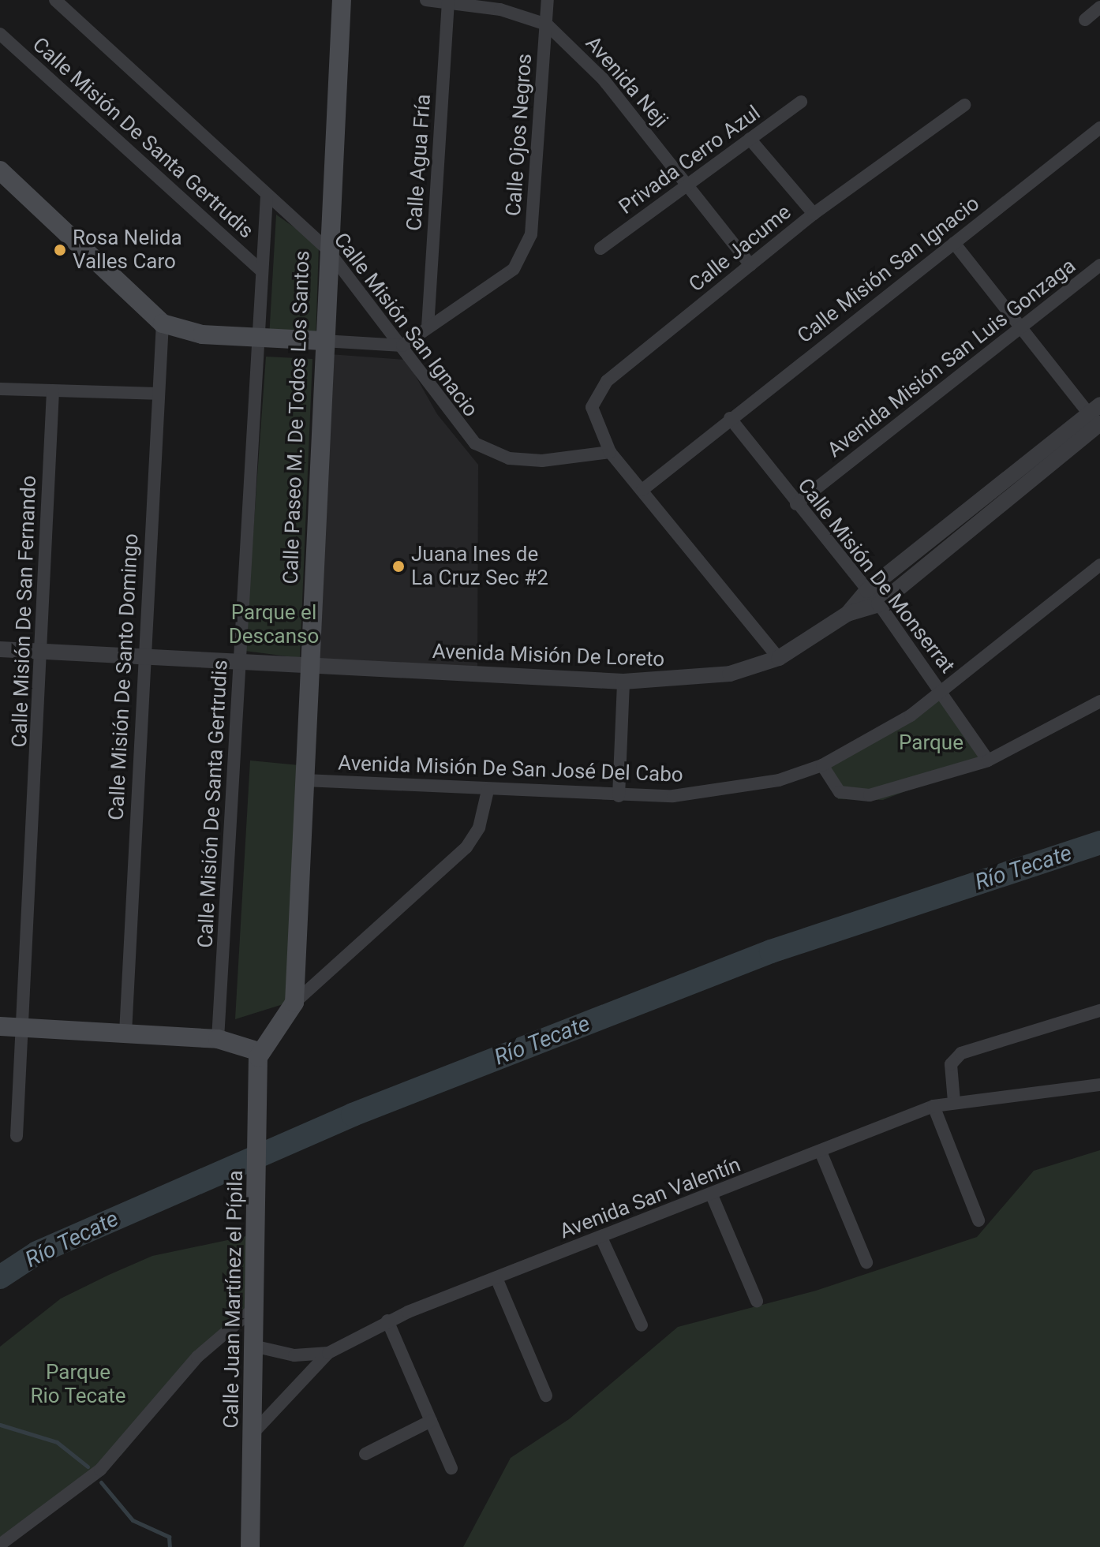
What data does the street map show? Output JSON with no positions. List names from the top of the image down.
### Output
{
  "streets": {
    "main road": ["Calle Paseo M. De Todos Los Santos", "Calle Juan Martínez el Pípila"],
    "street": [
      "Avenida Neji",
      "Calle Ojos Negros",
      "Calle Misión De Santa Gertrudis",
      "Privada Cerro Azul",
      "Calle Agua Fría",
      "Calle Jacume",
      "Calle Misión San Ignacio",
      "Avenida Misión San Luis Gonzaga",
      "Calle Misión De Monserrat",
      "Calle Misión De San Fernando",
      "Avenida Misión De Loreto",
      "Calle Misión De Santo Domingo",
      "Avenida Misión De San José Del Cabo",
      "Avenida San Valentín"
    ]
  },
  "crossings": [
    ["Avenida Neji", "Calle Ojos Negros"],
    ["Avenida Neji", "Privada Cerro Azul"],
    ["Avenida Neji", "Calle Jacume"],
    ["Calle Ojos Negros", "Calle Agua Fría"],
    ["Calle Misión De Santa Gertrudis", "Calle Misión San Ignacio"],
    ["Calle Misión De Santa Gertrudis", "Avenida Misión De Loreto"],
    ["Calle Jacume", "Calle Misión San Ignacio"],
    ["Calle Misión San Ignacio", "Calle Paseo M. De Todos Los Santos"],
    ["Calle Misión San Ignacio", "Calle Misión De Monserrat"],
    ["Avenida Misión San Luis Gonzaga", "Calle Misión De Monserrat"],
    ["Calle Paseo M. De Todos Los Santos", "Avenida Misión De Loreto"],
    ["Calle Paseo M. De Todos Los Santos", "Avenida Misión De San José Del Cabo"],
    ["Calle Misión De Monserrat", "Avenida Misión De San José Del Cabo"],
    ["Calle Misión De San Fernando", "Avenida Misión De Loreto"],
    ["Avenida Misión De Loreto", "Calle Misión De Santo Domingo"],
    ["Avenida San Valentín", "Calle Juan Martínez el Pípila"]
  ],
  "water": ["Río Tecate"],
  "parks": ["Parque el Descanso", "Parque", "Parque Rio Tecate"],
  "places": ["Rosa Nelida Valles Caro", "Juana Ines de La Cruz Sec #2"]
}
